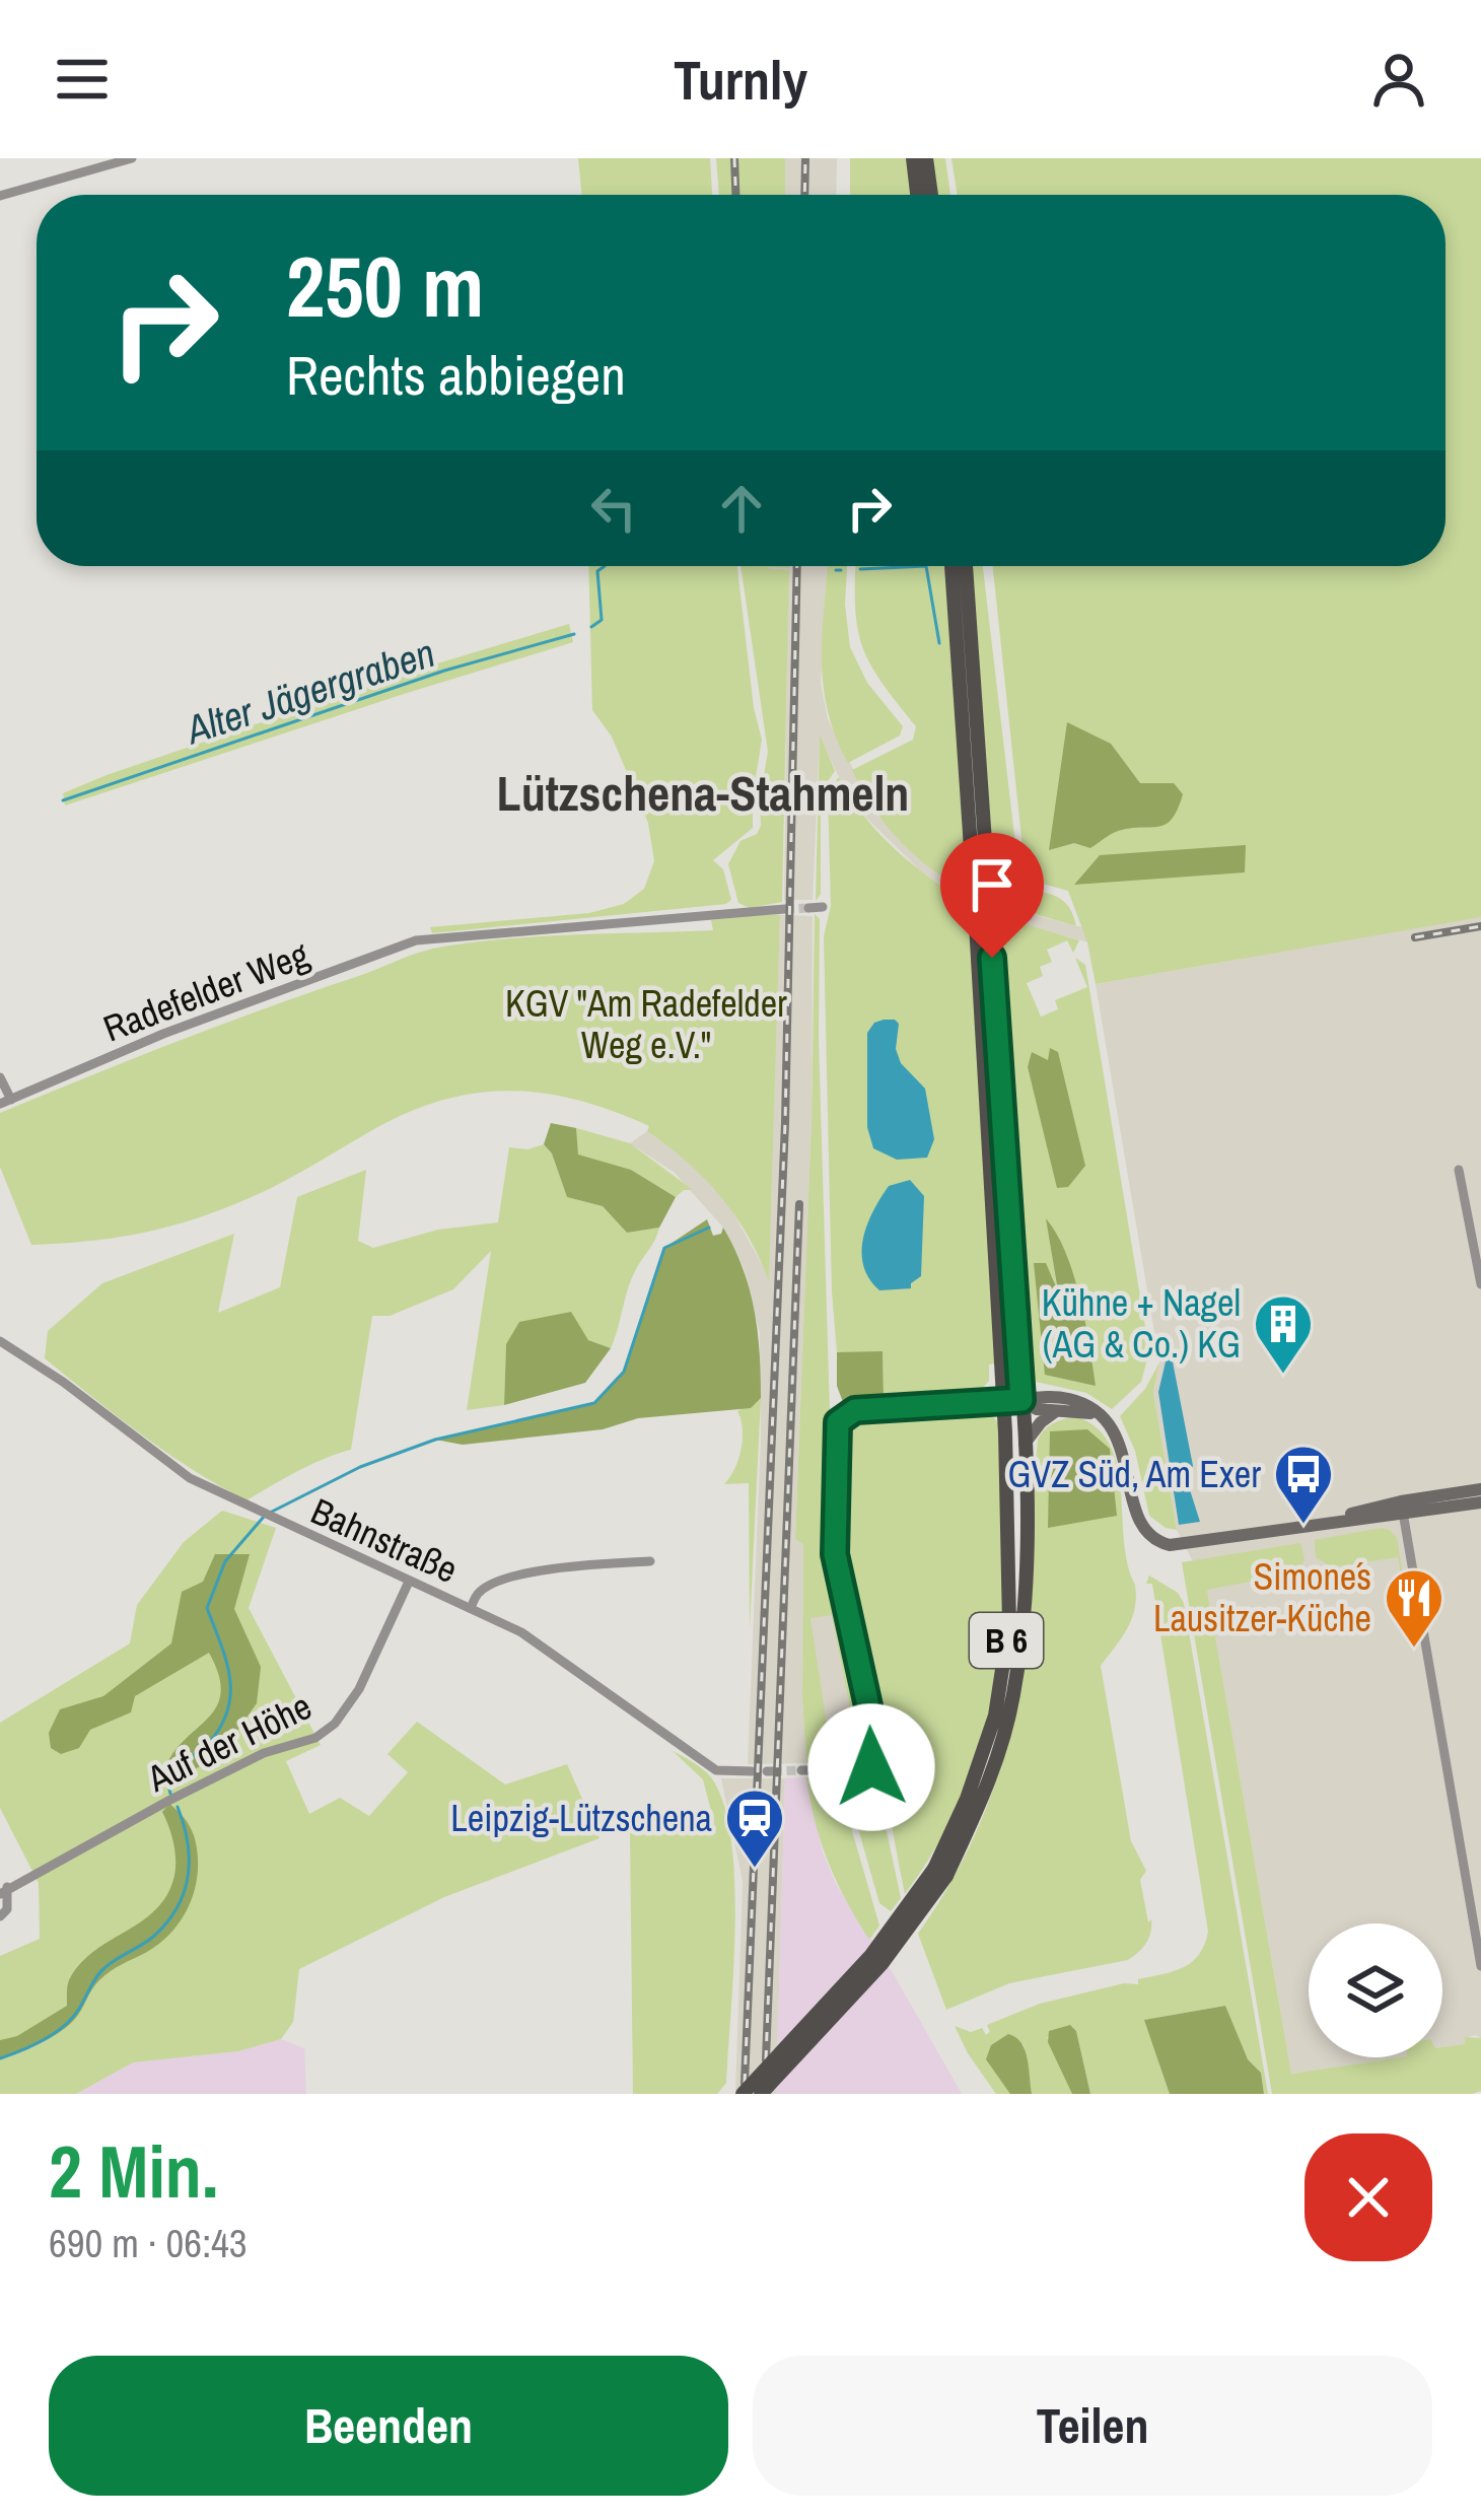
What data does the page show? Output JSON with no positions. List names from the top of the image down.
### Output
{
  "streets": {
    "main road": ["B 6"],
    "street": ["Radefelder Weg", "Bahnstraße", "Auf der Höhe"]
  },
  "crossings": [
    ["Bahnstraße", "Auf der Höhe"]
  ],
  "districts": ["Lützschena-Stahmeln"],
  "water": ["Alter Jägergraben"],
  "parks": ["KGV \"Am Radefelder Weg e.V.\""],
  "places": {
    "building": ["Kühne + Nagel (AG & Co.) KG"],
    "bus stop": ["GVZ Süd, Am Exer"],
    "restaurant": ["Simone´s Lausitzer-Küche"],
    "station": ["Leipzig-Lützschena"]
  },
  "page": {
    "header": "Turnly",
    "turn": ["250 m", "Rechts abbiegen"],
    "heading": ["2 Min.", "690 m · 06:43"],
    "buttons": ["Beenden", "Teilen"]
  }
}
